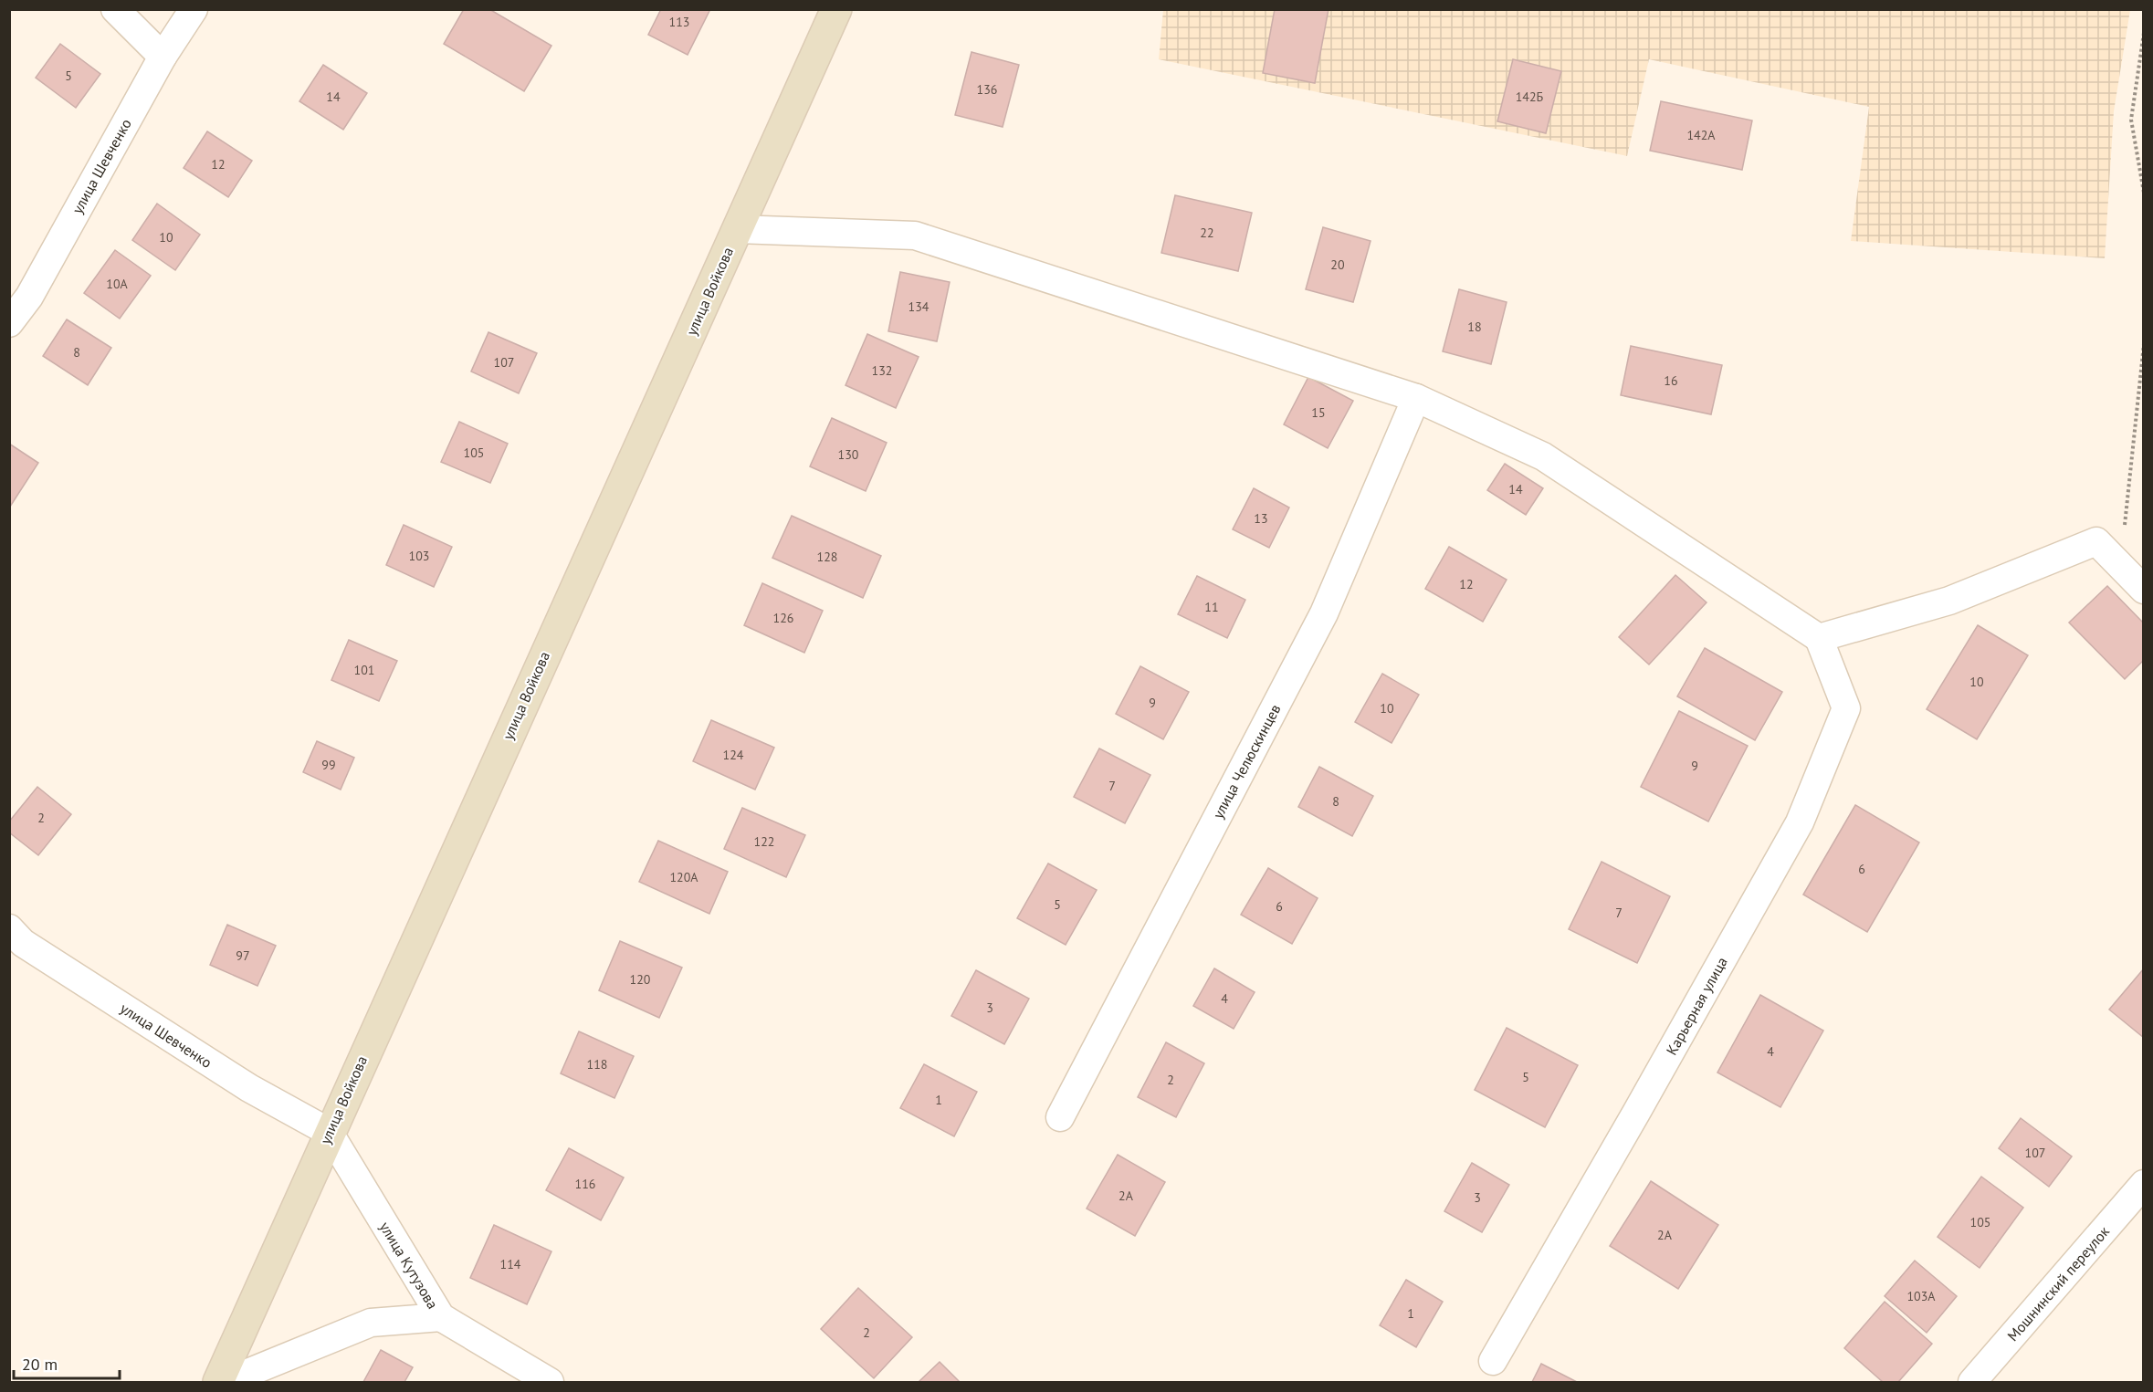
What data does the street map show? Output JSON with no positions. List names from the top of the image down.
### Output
{
  "streets": {
    "main road": ["улица Войкова"],
    "street": [
      "улица Шевченко",
      "улица Челюскинцев",
      "Карьерная улица",
      "улица Кутузова",
      "Мошнинский переулок"
    ]
  },
  "crossings": [
    ["улица Шевченко", "улица Войкова"],
    ["улица Шевченко", "улица Кутузова"],
    ["улица Войкова", "улица Кутузова"]
  ],
  "house_numbers": [
    "113",
    "5",
    "136",
    "14",
    "142Б",
    "142А",
    "12",
    "22",
    "10",
    "20",
    "10А",
    "134",
    "18",
    "8",
    "107",
    "132",
    "16",
    "15",
    "105",
    "130",
    "14",
    "13",
    "103",
    "128",
    "12",
    "11",
    "126",
    "101",
    "10",
    "9",
    "10",
    "124",
    "99",
    "9",
    "7",
    "8",
    "2",
    "122",
    "6",
    "120А",
    "5",
    "6",
    "7",
    "97",
    "120",
    "4",
    "3",
    "4",
    "118",
    "5",
    "2",
    "1",
    "107",
    "116",
    "2А",
    "3",
    "105",
    "2А",
    "114",
    "103А",
    "1",
    "2"
  ],
  "scale_bar": "20 m"
}
